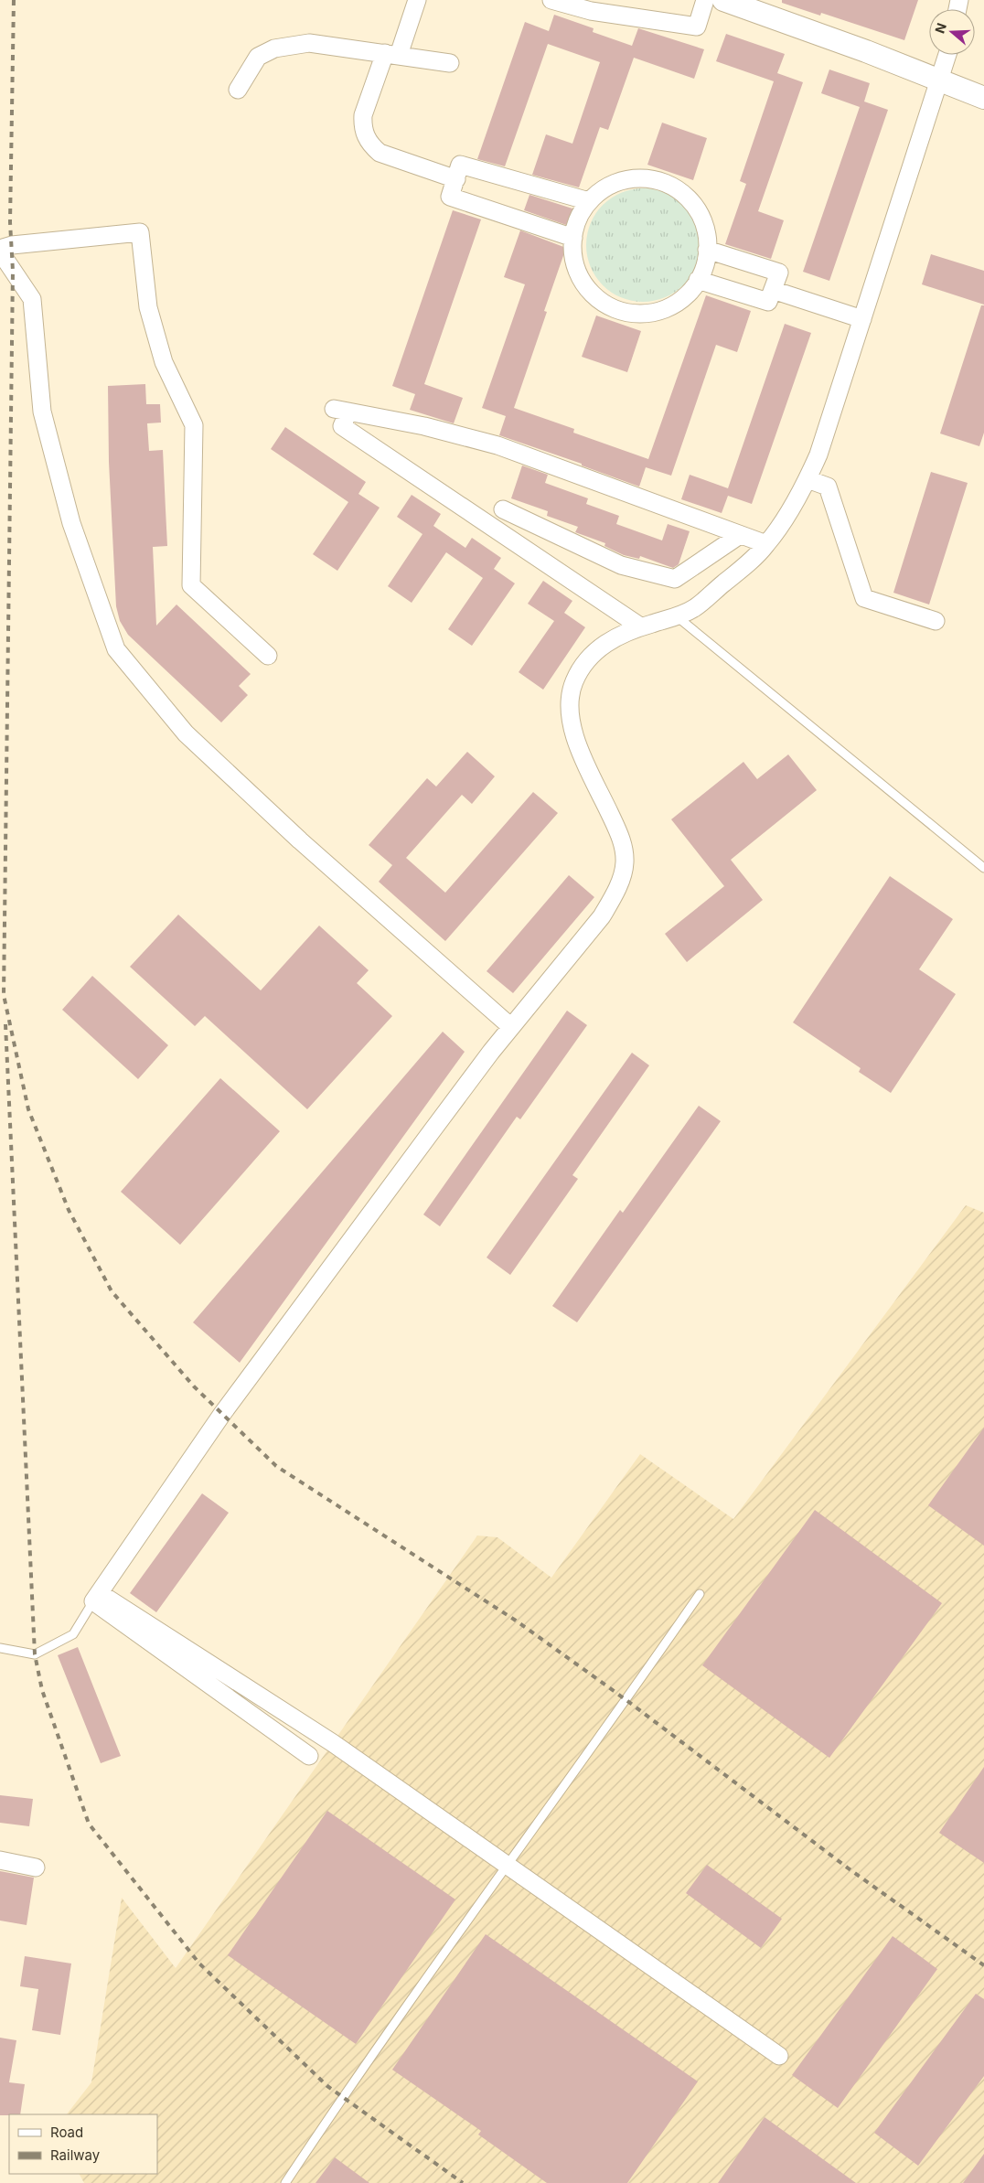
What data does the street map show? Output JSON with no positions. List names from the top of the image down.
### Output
{
  "legend": ["Road", "Railway"],
  "north": "left"
}
